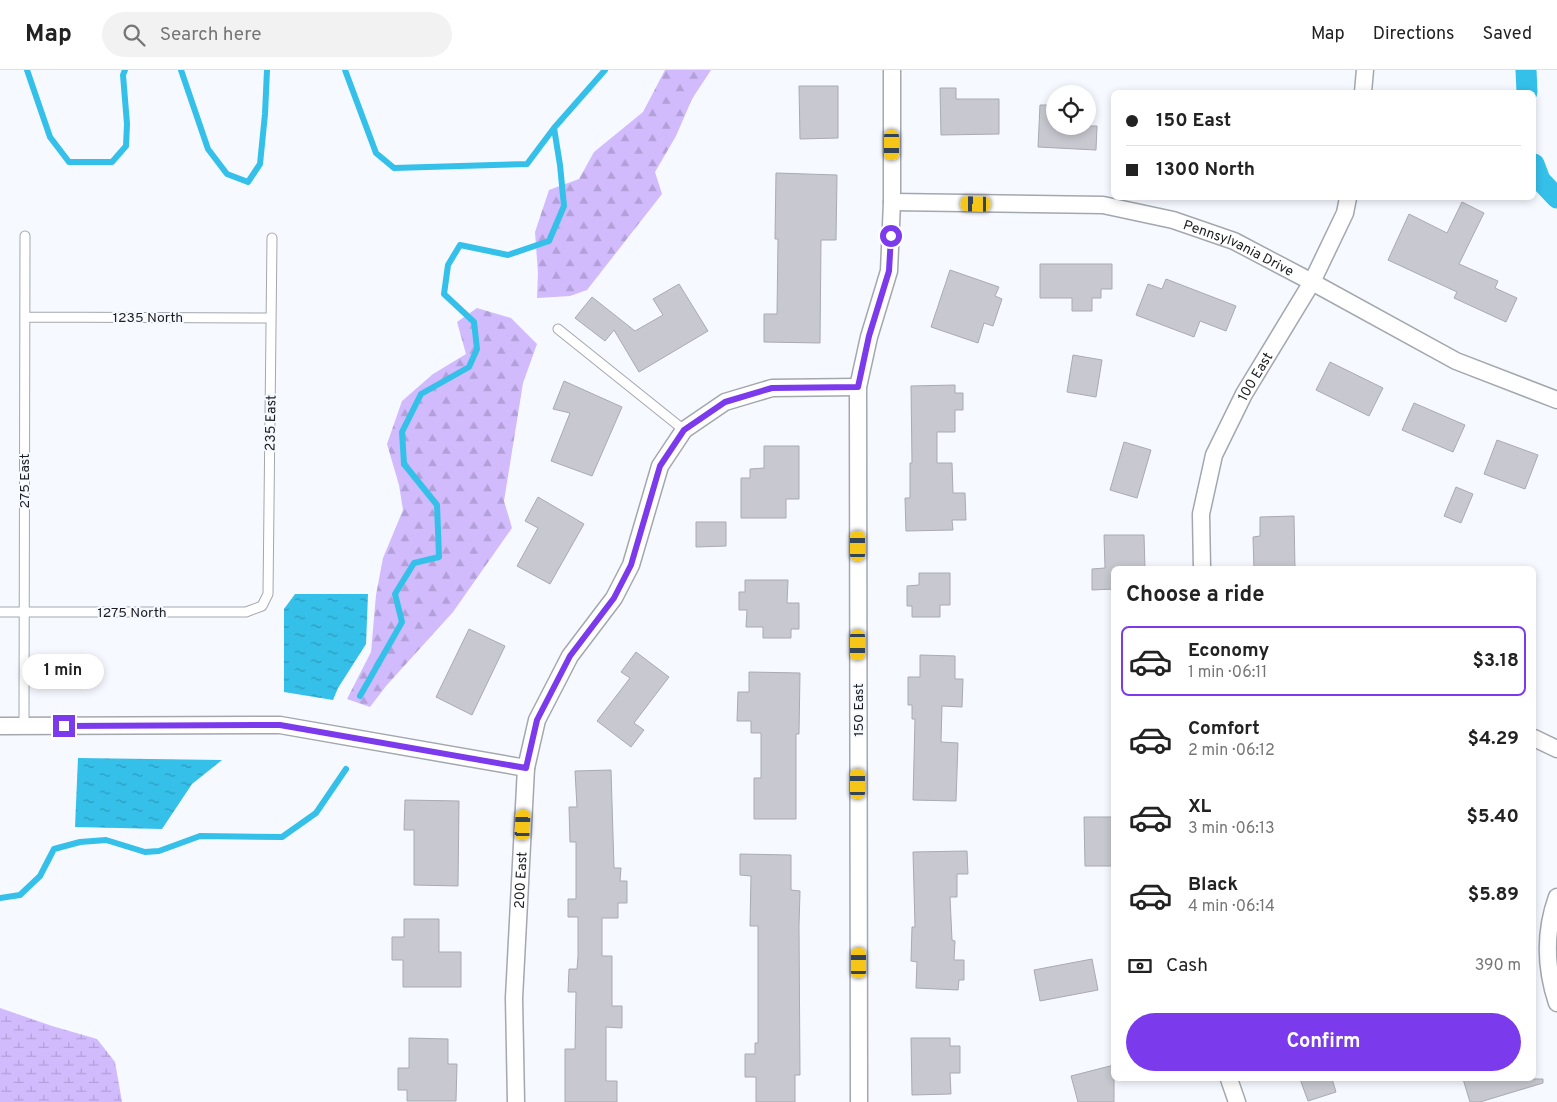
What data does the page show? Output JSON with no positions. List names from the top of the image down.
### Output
{
  "streets": {
    "street": [
      "Pennsylvania Drive",
      "100 East",
      "150 East",
      "200 East"
    ],
    "lane": [
      "1235 North",
      "235 East",
      "275 East",
      "1275 North"
    ]
  },
  "crossings": [
    ["Pennsylvania Drive", "100 East"],
    ["Pennsylvania Drive", "150 East"],
    ["1235 North", "235 East"],
    ["1235 North", "275 East"],
    ["235 East", "1275 North"],
    ["275 East", "1275 North"]
  ],
  "page": {
    "header": "Map",
    "search": "Search here",
    "nav": ["Map", "Directions", "Saved"],
    "banner": ["150 East", "1300 North"],
    "heading": "Choose a ride",
    "list": [
      {
        "name": "Economy",
        "note": "1 min · 06:11",
        "value": "$3.18"
      },
      {
        "name": "Comfort",
        "note": "2 min · 06:12",
        "value": "$4.29"
      },
      {
        "name": "XL",
        "note": "3 min · 06:13",
        "value": "$5.40"
      },
      {
        "name": "Black",
        "note": "4 min · 06:14",
        "value": "$5.89"
      }
    ],
    "bubble": "1 min",
    "pay": ["Cash", "390 m"],
    "buttons": "Confirm"
  }
}
